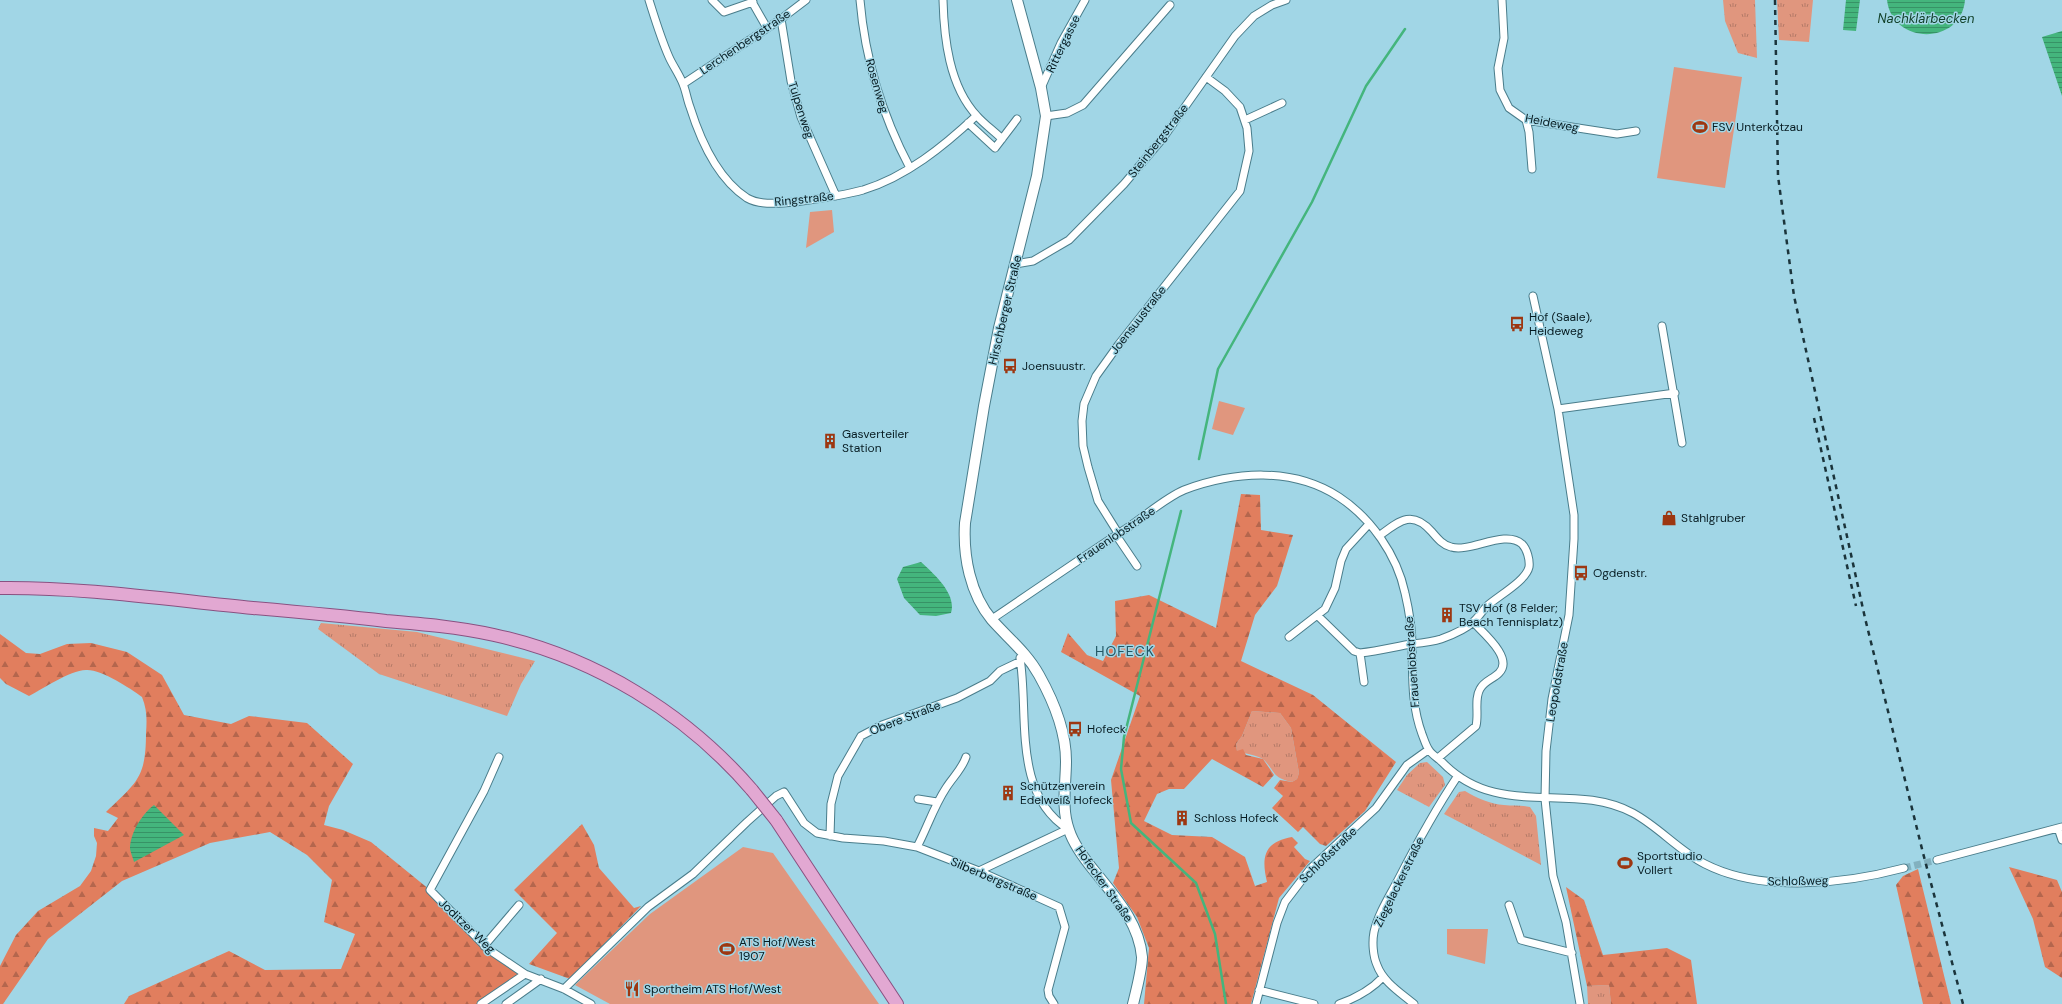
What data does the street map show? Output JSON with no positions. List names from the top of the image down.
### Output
{
  "streets": {
    "main road": ["Hirschberger Straße", "Hofecker Straße"],
    "street": [
      "Lerchenbergstraße",
      "Rittergasse",
      "Rosenweg",
      "Tulpenweg",
      "Heideweg",
      "Steinbergstraße",
      "Ringstraße",
      "Joensuustraße",
      "Frauenlobstraße",
      "Leopoldstraße",
      "Obere Straße",
      "Schloßstraße",
      "Silberbergstraße",
      "Schloßweg",
      "Ziegelackerstraße",
      "Joditzer Weg"
    ]
  },
  "crossings": [
    ["Lerchenbergstraße", "Tulpenweg"],
    ["Lerchenbergstraße", "Ringstraße"],
    ["Rittergasse", "Hirschberger Straße"],
    ["Rosenweg", "Ringstraße"],
    ["Tulpenweg", "Ringstraße"],
    ["Steinbergstraße", "Hirschberger Straße"],
    ["Steinbergstraße", "Joensuustraße"],
    ["Hirschberger Straße", "Frauenlobstraße"],
    ["Hirschberger Straße", "Hofecker Straße"],
    ["Joensuustraße", "Frauenlobstraße"],
    ["Frauenlobstraße", "Schloßstraße"],
    ["Frauenlobstraße", "Hofecker Straße"],
    ["Leopoldstraße", "Schloßweg"],
    ["Obere Straße", "Silberbergstraße"],
    ["Silberbergstraße", "Joditzer Weg"]
  ],
  "districts": ["HOFECK"],
  "water": ["Nachklärbecken"],
  "places": {
    "sports": ["FSV Unterkotzau", "Sportstudio Vollert", "ATS Hof/West 1907"],
    "bus stop": [
      "Hof (Saale), Heideweg",
      "Joensuustr.",
      "Ogdenstr.",
      "Hofeck"
    ],
    "building": [
      "Gasverteiler Station",
      "TSV Hof (8 Felder; Beach Tennisplatz)",
      "Schützenverein Edelweiß Hofeck",
      "Schloss Hofeck"
    ],
    "shop": ["Stahlgruber"],
    "restaurant": ["Sportheim ATS Hof/West"]
  }
}
